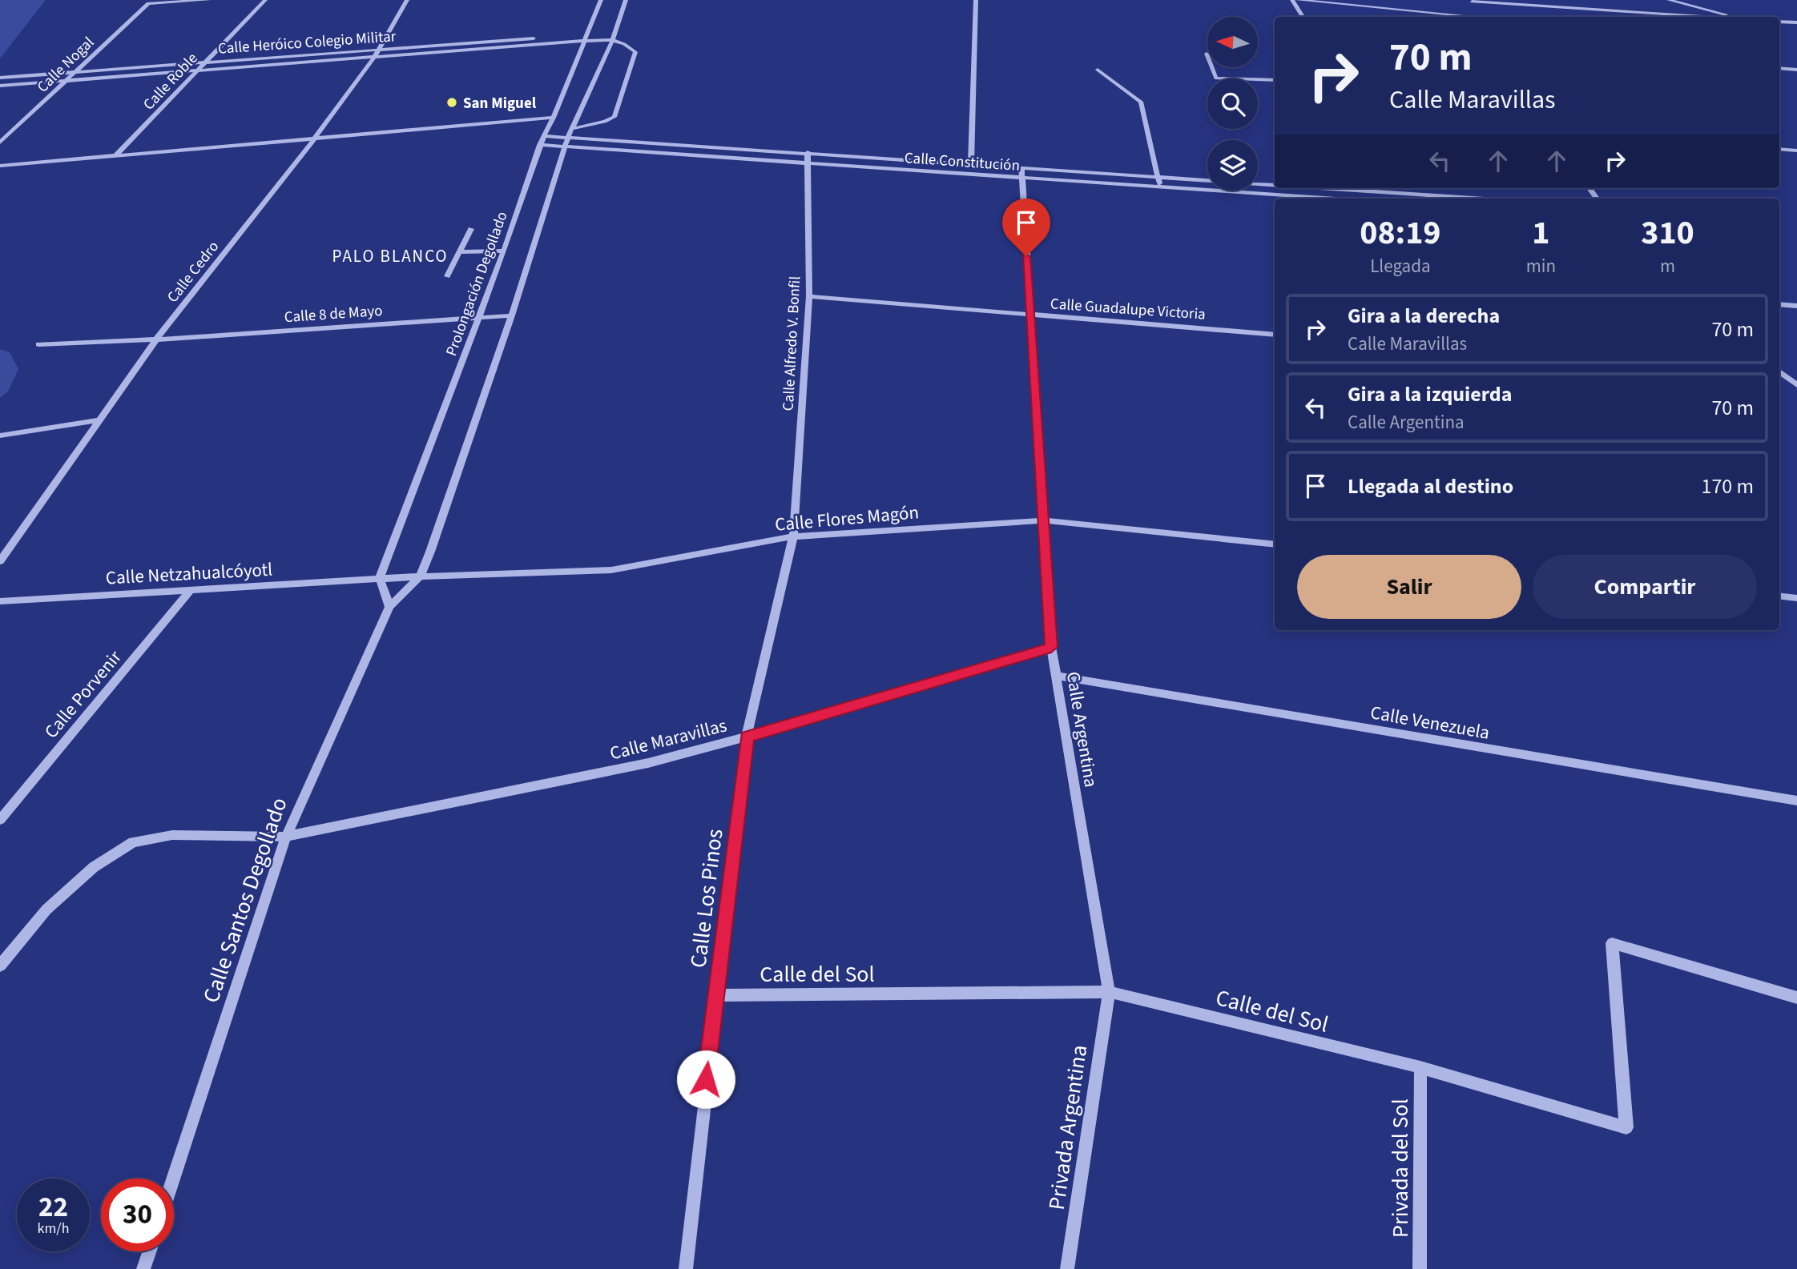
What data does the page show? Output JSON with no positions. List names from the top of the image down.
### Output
{
  "streets": {
    "street": [
      "Calle Heróico Colegio Militar",
      "Calle Nogal",
      "Calle Roble",
      "Calle Constitución",
      "Calle Cedro",
      "Prolongación Degollado",
      "Calle Guadalupe Victoria",
      "Calle 8 de Mayo",
      "Calle Alfredo V. Bonfil",
      "Calle Flores Magón",
      "Calle Netzahualcóyotl",
      "Calle Porvenir",
      "Calle Venezuela",
      "Calle Argentina",
      "Calle Maravillas",
      "Calle Los Pinos",
      "Calle Santos Degollado",
      "Calle del Sol",
      "Privada Argentina",
      "Privada del Sol"
    ]
  },
  "crossings": [
    ["Calle Heróico Colegio Militar", "Calle Nogal"],
    ["Calle Heróico Colegio Militar", "Calle Roble"],
    ["Calle Heróico Colegio Militar", "Calle Cedro"],
    ["Calle Heróico Colegio Militar", "Prolongación Degollado"],
    ["Calle Constitución", "Prolongación Degollado"],
    ["Calle Constitución", "Calle Alfredo V. Bonfil"],
    ["Calle Constitución", "Calle Argentina"],
    ["Calle Cedro", "Calle 8 de Mayo"],
    ["Prolongación Degollado", "Calle 8 de Mayo"],
    ["Prolongación Degollado", "Calle Flores Magón"],
    ["Prolongación Degollado", "Calle Netzahualcóyotl"],
    ["Calle Guadalupe Victoria", "Calle Alfredo V. Bonfil"],
    ["Calle Guadalupe Victoria", "Calle Argentina"],
    ["Calle Alfredo V. Bonfil", "Calle Flores Magón"],
    ["Calle Alfredo V. Bonfil", "Calle Los Pinos"],
    ["Calle Flores Magón", "Calle Netzahualcóyotl"],
    ["Calle Flores Magón", "Calle Argentina"],
    ["Calle Flores Magón", "Calle Los Pinos"],
    ["Calle Flores Magón", "Calle Santos Degollado"],
    ["Calle Netzahualcóyotl", "Calle Porvenir"],
    ["Calle Venezuela", "Calle Argentina"],
    ["Calle Argentina", "Calle Maravillas"],
    ["Calle Argentina", "Calle del Sol"],
    ["Calle Argentina", "Privada Argentina"],
    ["Calle Maravillas", "Calle Los Pinos"],
    ["Calle Maravillas", "Calle Santos Degollado"],
    ["Calle Los Pinos", "Calle del Sol"],
    ["Calle del Sol", "Privada Argentina"],
    ["Calle del Sol", "Privada del Sol"]
  ],
  "districts": ["PALO BLANCO"],
  "places": ["San Miguel"],
  "north": "left",
  "page": {
    "turn": ["70 m", "Calle Maravillas"],
    "eta": [
      "08:19",
      "Llegada",
      "1",
      "min",
      "310",
      "m"
    ],
    "list": [
      {
        "name": "Gira a la derecha",
        "note": "Calle Maravillas",
        "value": "70 m"
      },
      {
        "name": "Gira a la izquierda",
        "note": "Calle Argentina",
        "value": "70 m"
      },
      {
        "name": "Llegada al destino",
        "value": "170 m"
      }
    ],
    "buttons": ["Salir", "Compartir"],
    "speed": "22 km/h",
    "limit": "30"
  }
}
